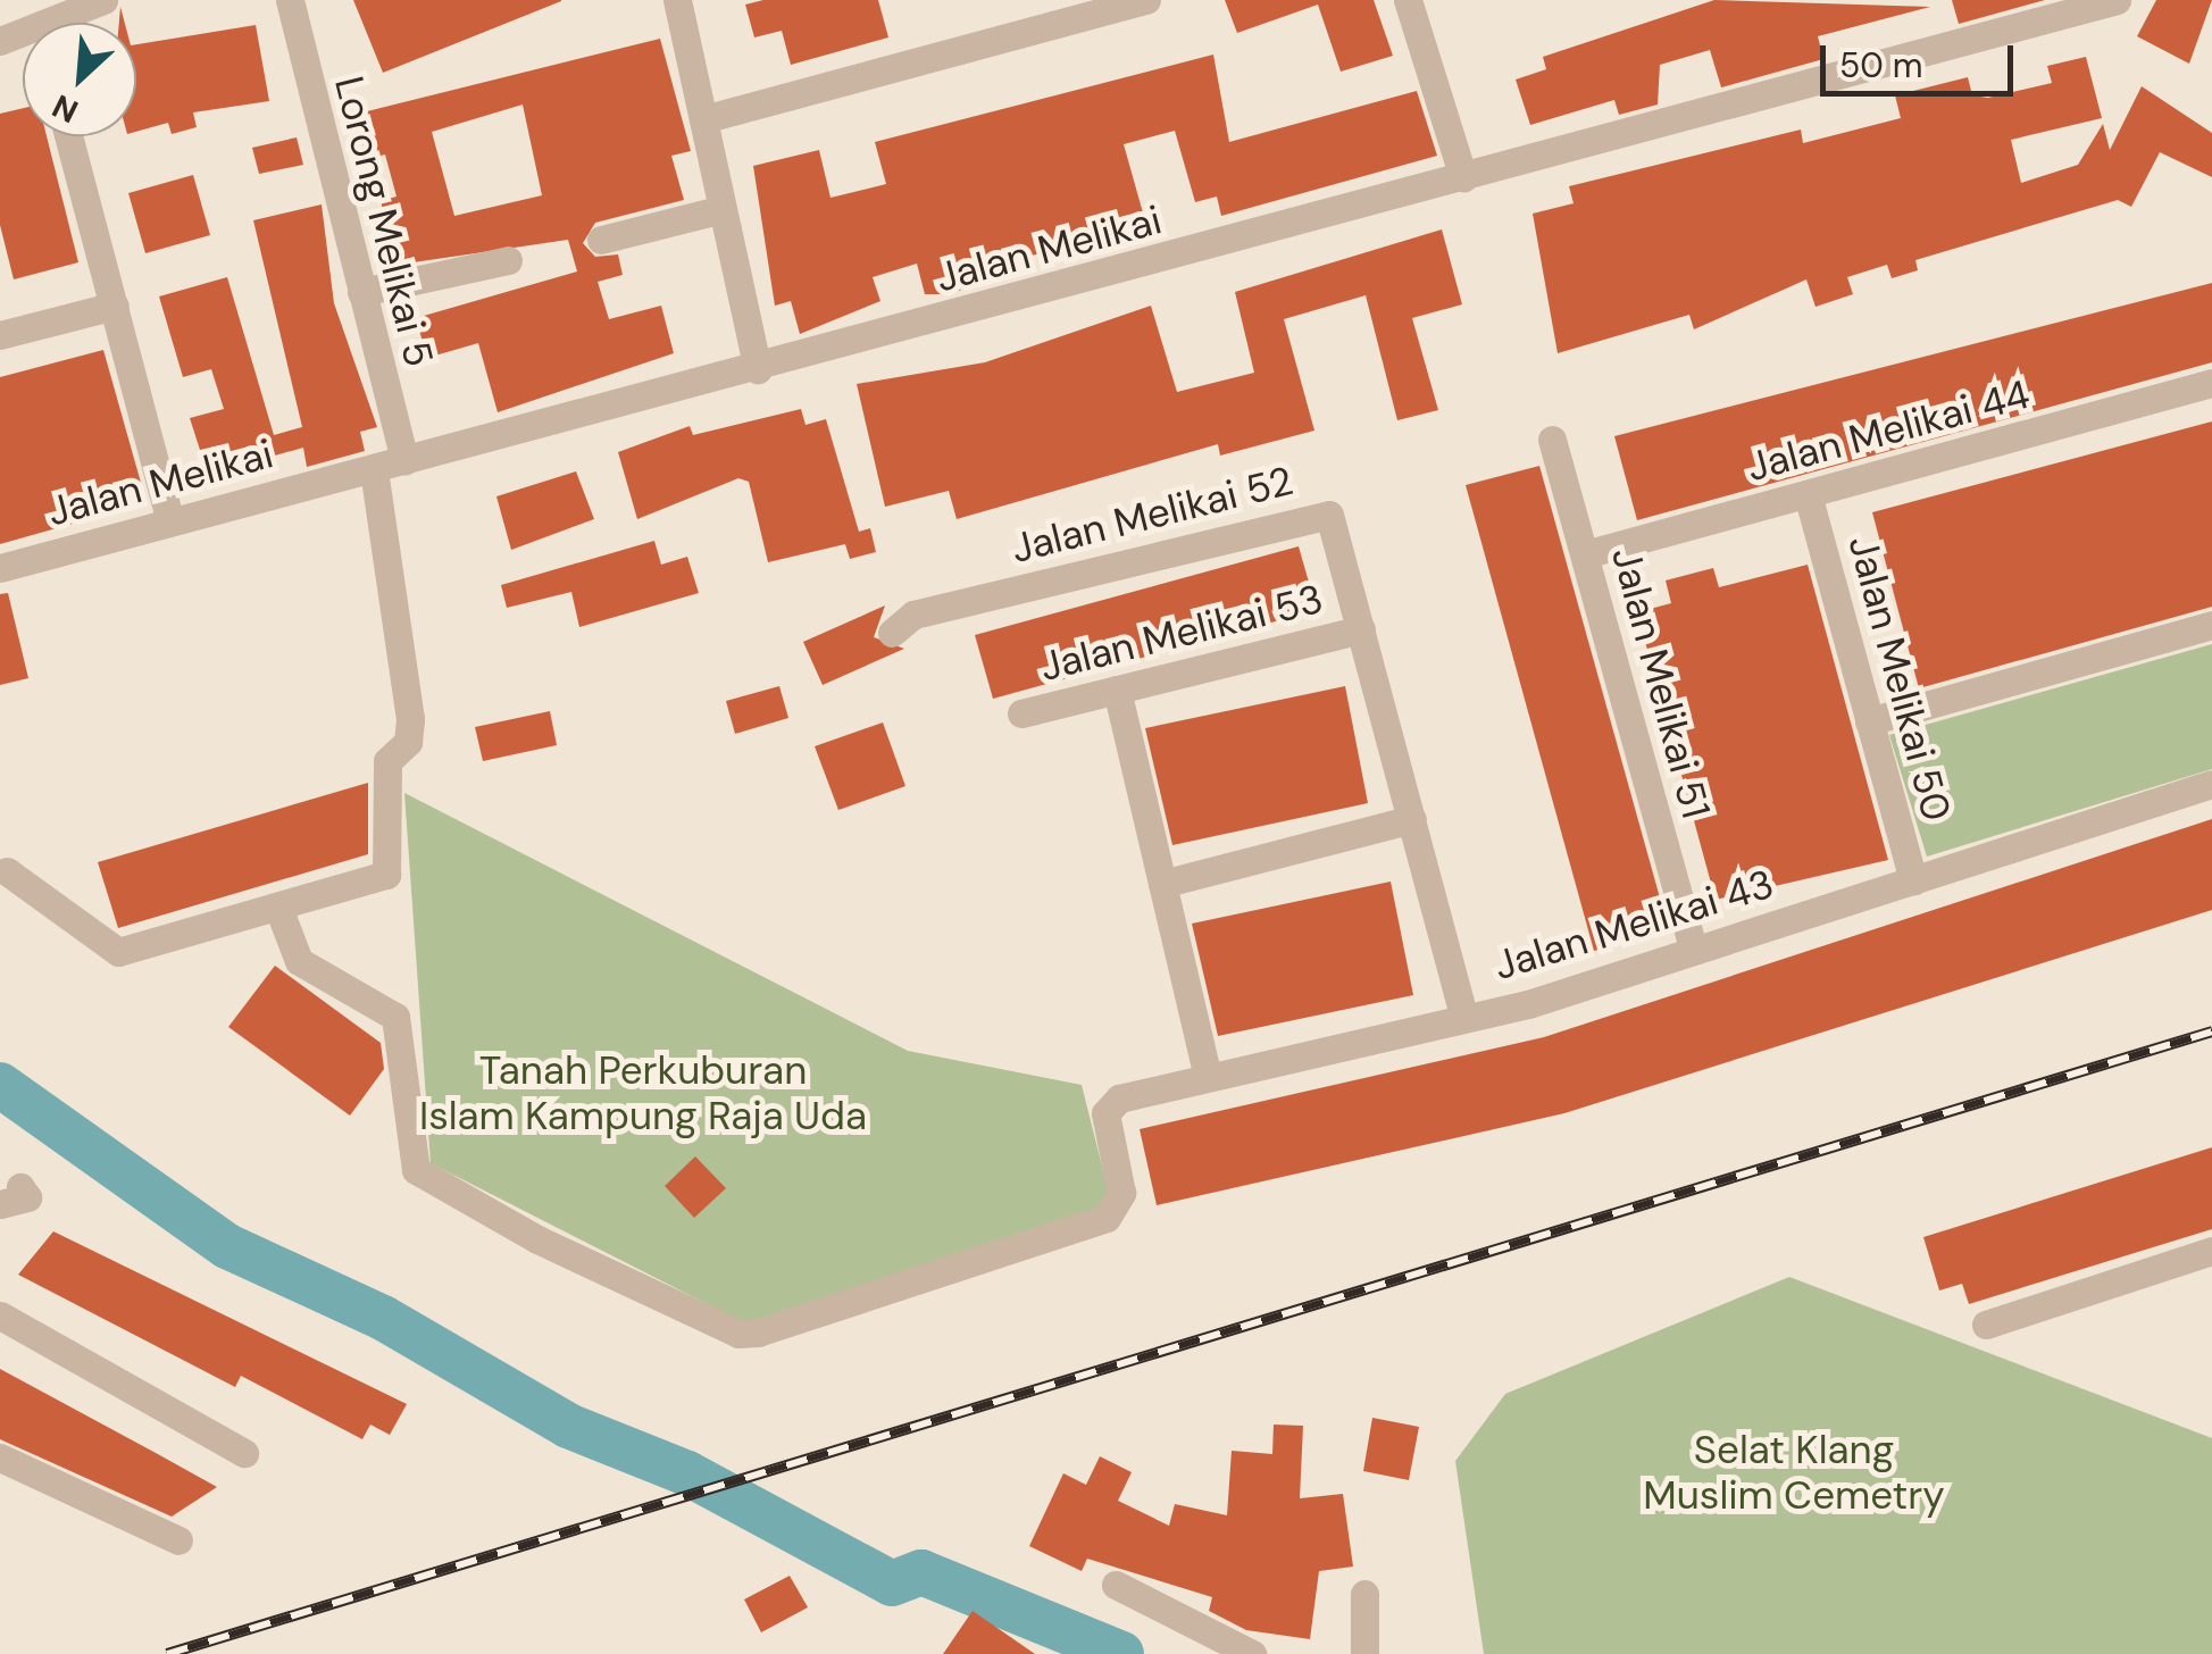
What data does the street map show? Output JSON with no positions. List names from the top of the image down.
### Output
{
  "streets": {
    "street": [
      "Lorong Melikai 5",
      "Jalan Melikai",
      "Jalan Melikai 44",
      "Jalan Melikai 52",
      "Jalan Melikai 53",
      "Jalan Melikai 50",
      "Jalan Melikai 51",
      "Jalan Melikai 43"
    ]
  },
  "crossings": [
    ["Lorong Melikai 5", "Jalan Melikai"],
    ["Jalan Melikai 44", "Jalan Melikai 50"],
    ["Jalan Melikai 44", "Jalan Melikai 51"],
    ["Jalan Melikai 52", "Jalan Melikai 53"],
    ["Jalan Melikai 52", "Jalan Melikai 43"],
    ["Jalan Melikai 50", "Jalan Melikai 43"],
    ["Jalan Melikai 51", "Jalan Melikai 43"]
  ],
  "parks": ["Tanah Perkuburan Islam Kampung Raja Uda", "Selat Klang Muslim Cemetry"],
  "scale_bar": "50 m",
  "north": "bottom left"
}
